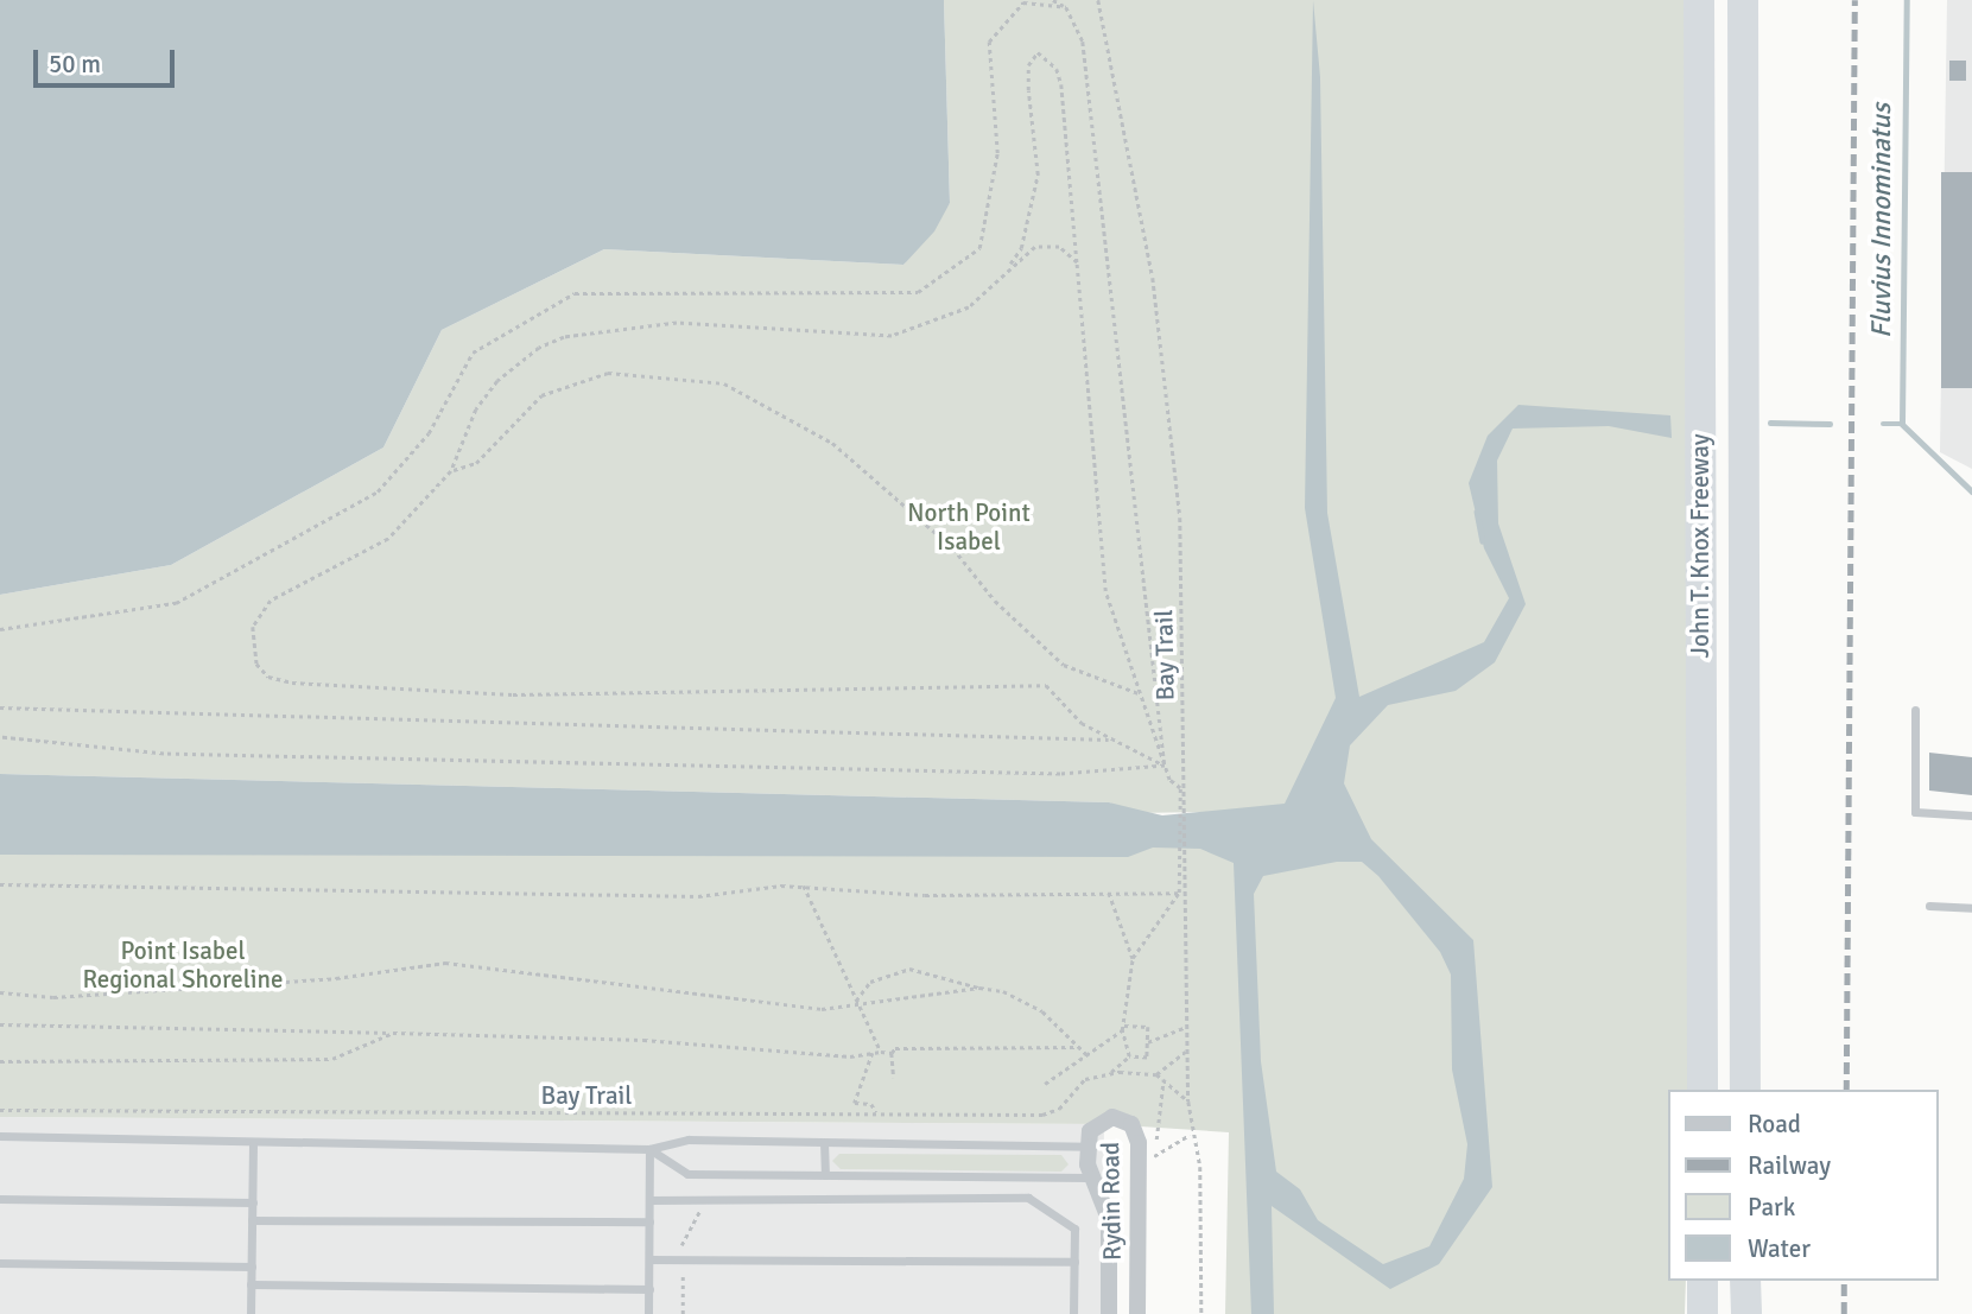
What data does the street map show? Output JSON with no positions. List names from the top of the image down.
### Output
{
  "streets": {
    "highway": ["John T. Knox Freeway"],
    "street": ["Rydin Road"],
    "path": ["Bay Trail"]
  },
  "water": ["Fluvius Innominatus"],
  "parks": ["North Point Isabel", "Point Isabel Regional Shoreline"],
  "legend": [
    "Road",
    "Railway",
    "Park",
    "Water"
  ],
  "scale_bar": "50 m"
}
